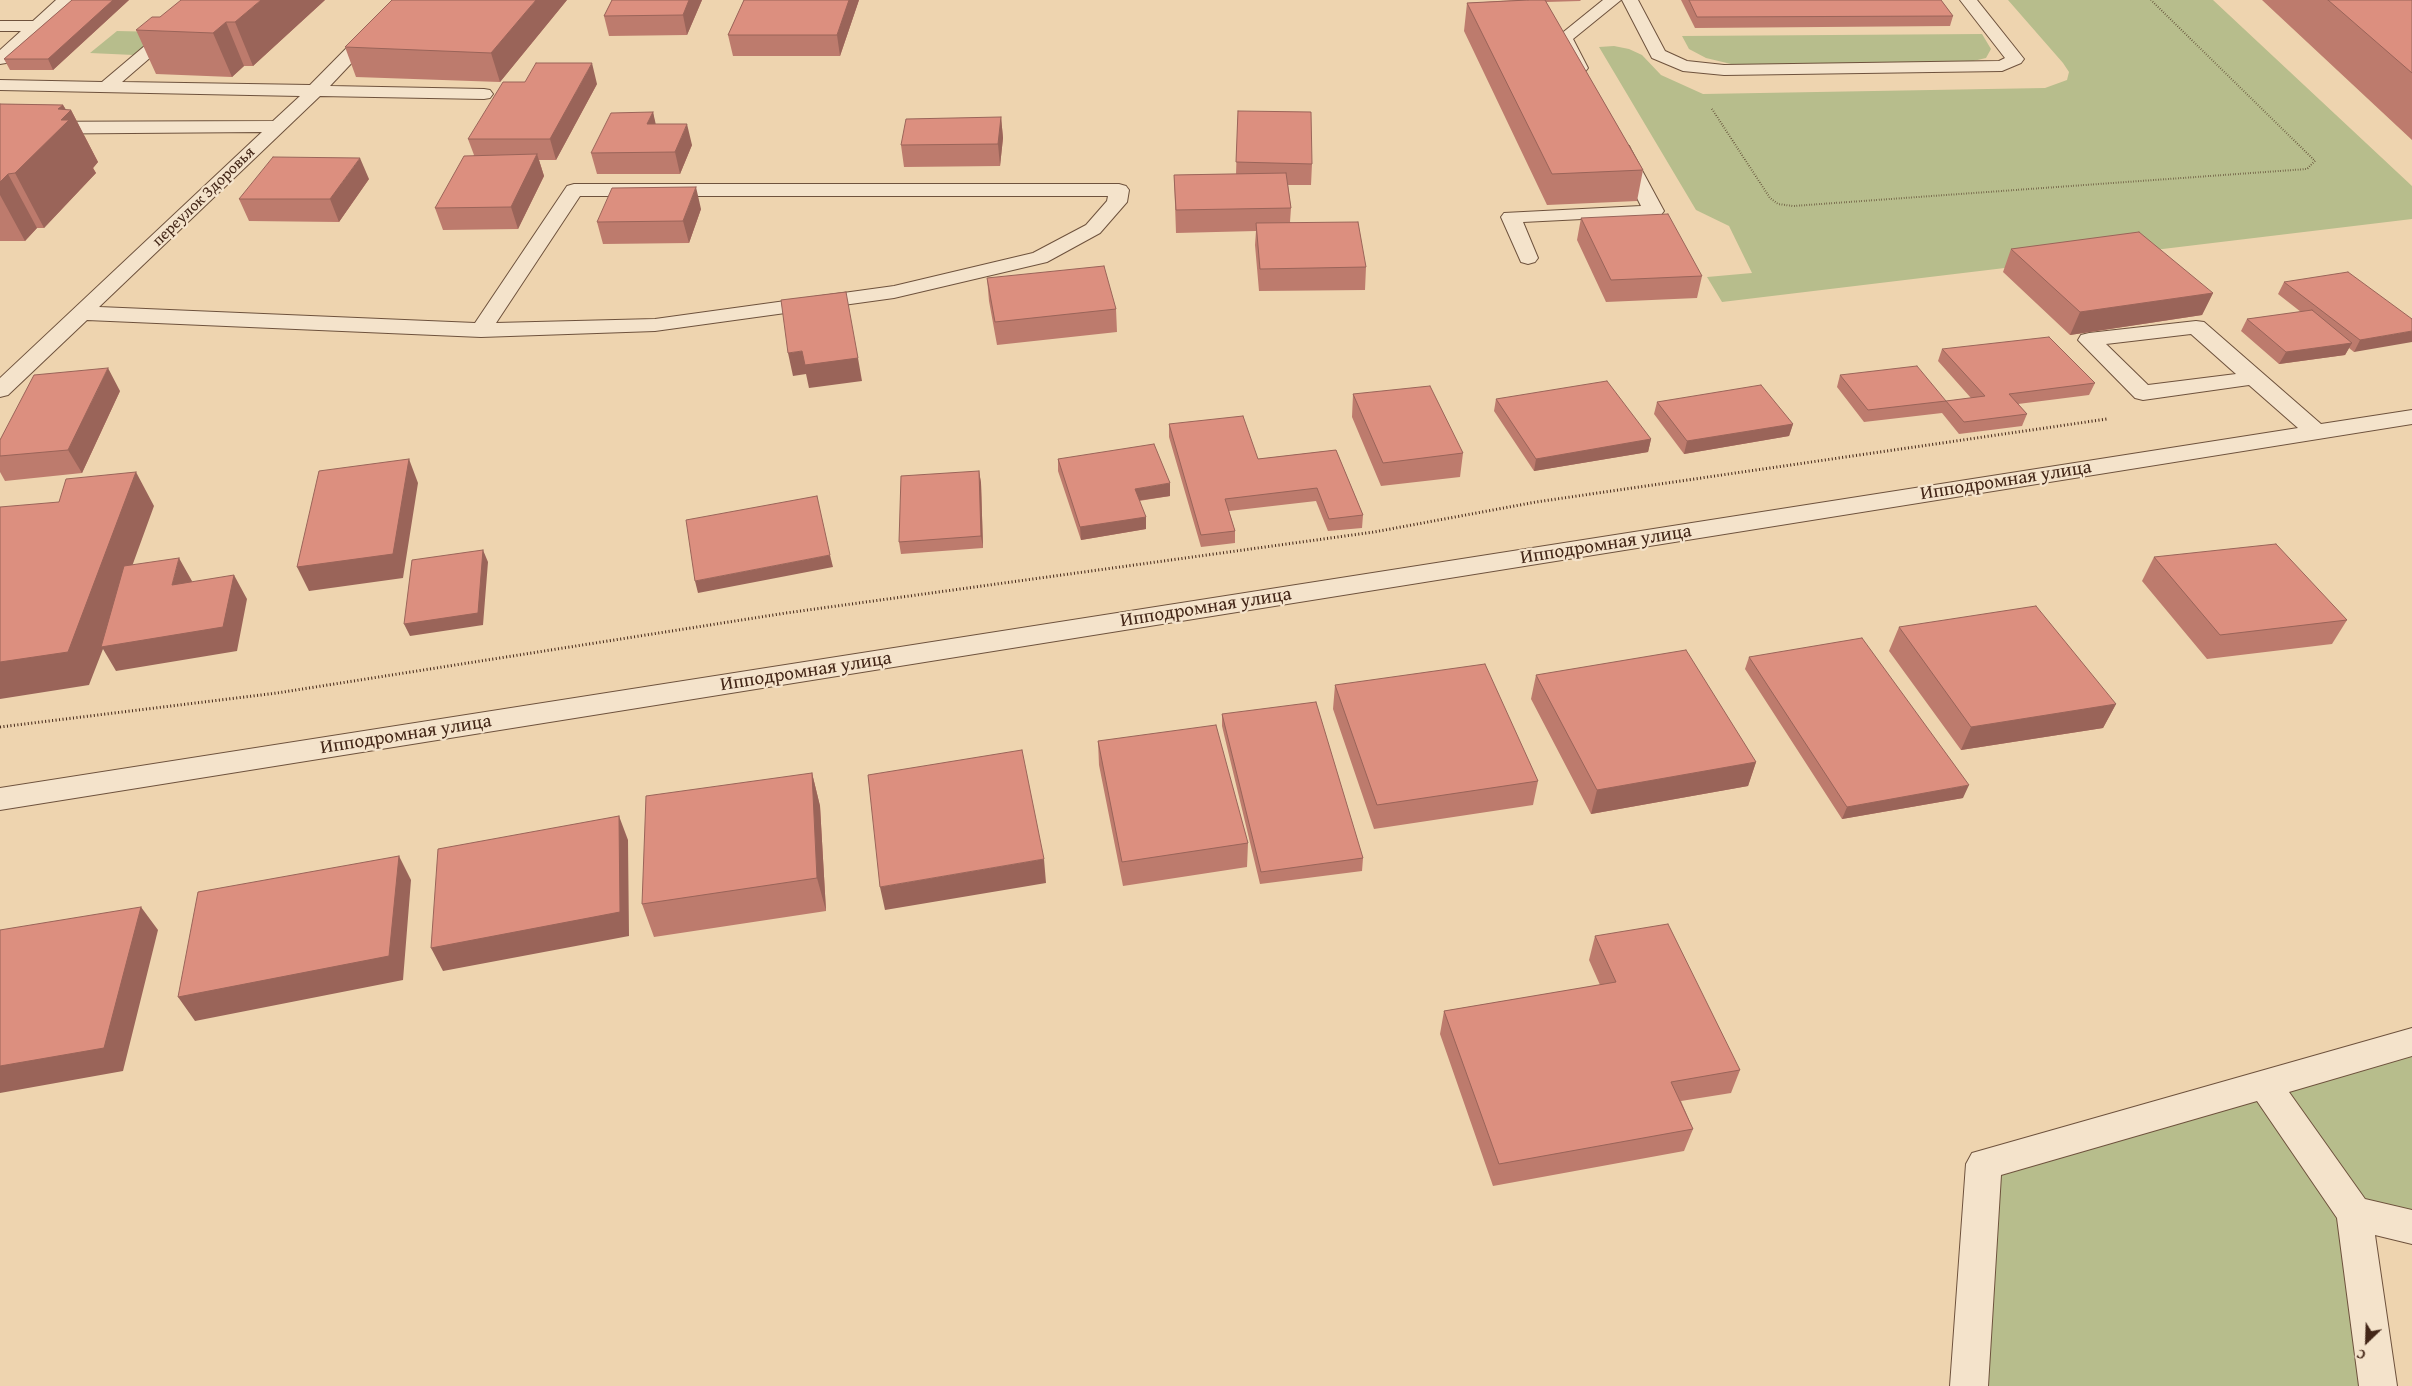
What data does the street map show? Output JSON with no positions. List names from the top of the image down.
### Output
{
  "streets": {
    "street": ["переулок Здоровья", "Ипподромная улица"]
  },
  "north": "bottom left"
}
